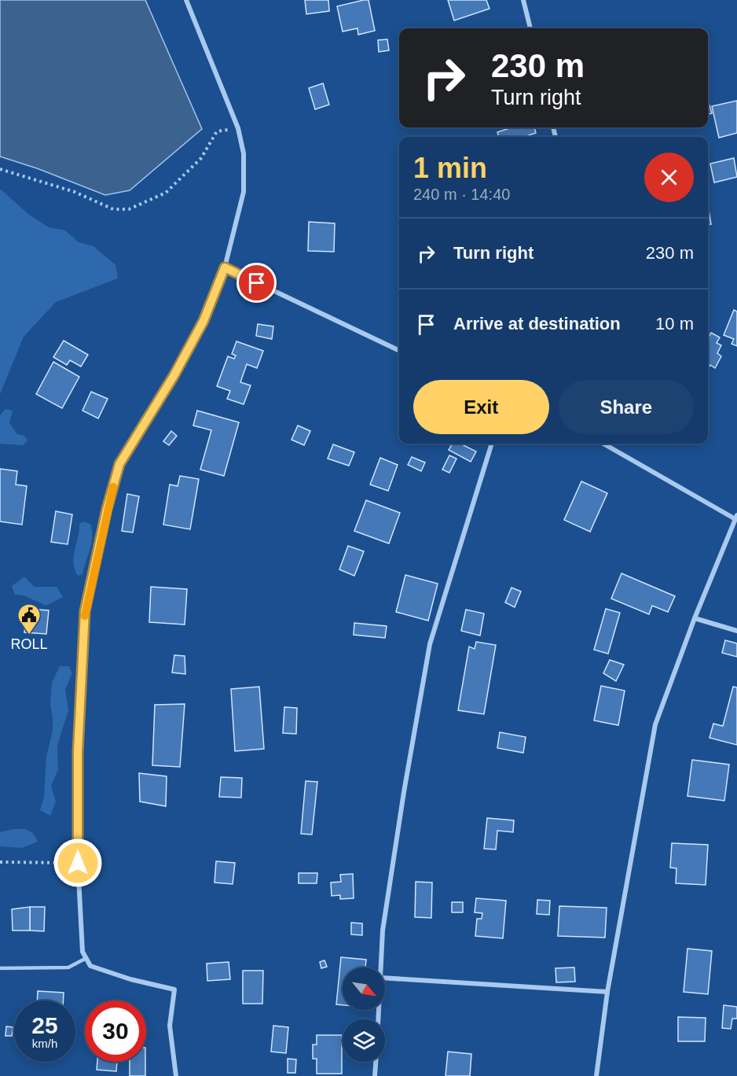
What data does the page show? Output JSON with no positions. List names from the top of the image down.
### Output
{
  "places": {
    "public building": ["ROLL"]
  },
  "north": "bottom right",
  "page": {
    "turn": ["230 m", "Turn right"],
    "heading": ["1 min", "240 m · 14:40"],
    "list": [
      {
        "name": "Turn right",
        "value": "230 m"
      },
      {
        "name": "Arrive at destination",
        "value": "10 m"
      }
    ],
    "buttons": ["Exit", "Share"],
    "speed": "25 km/h",
    "limit": "30"
  }
}
